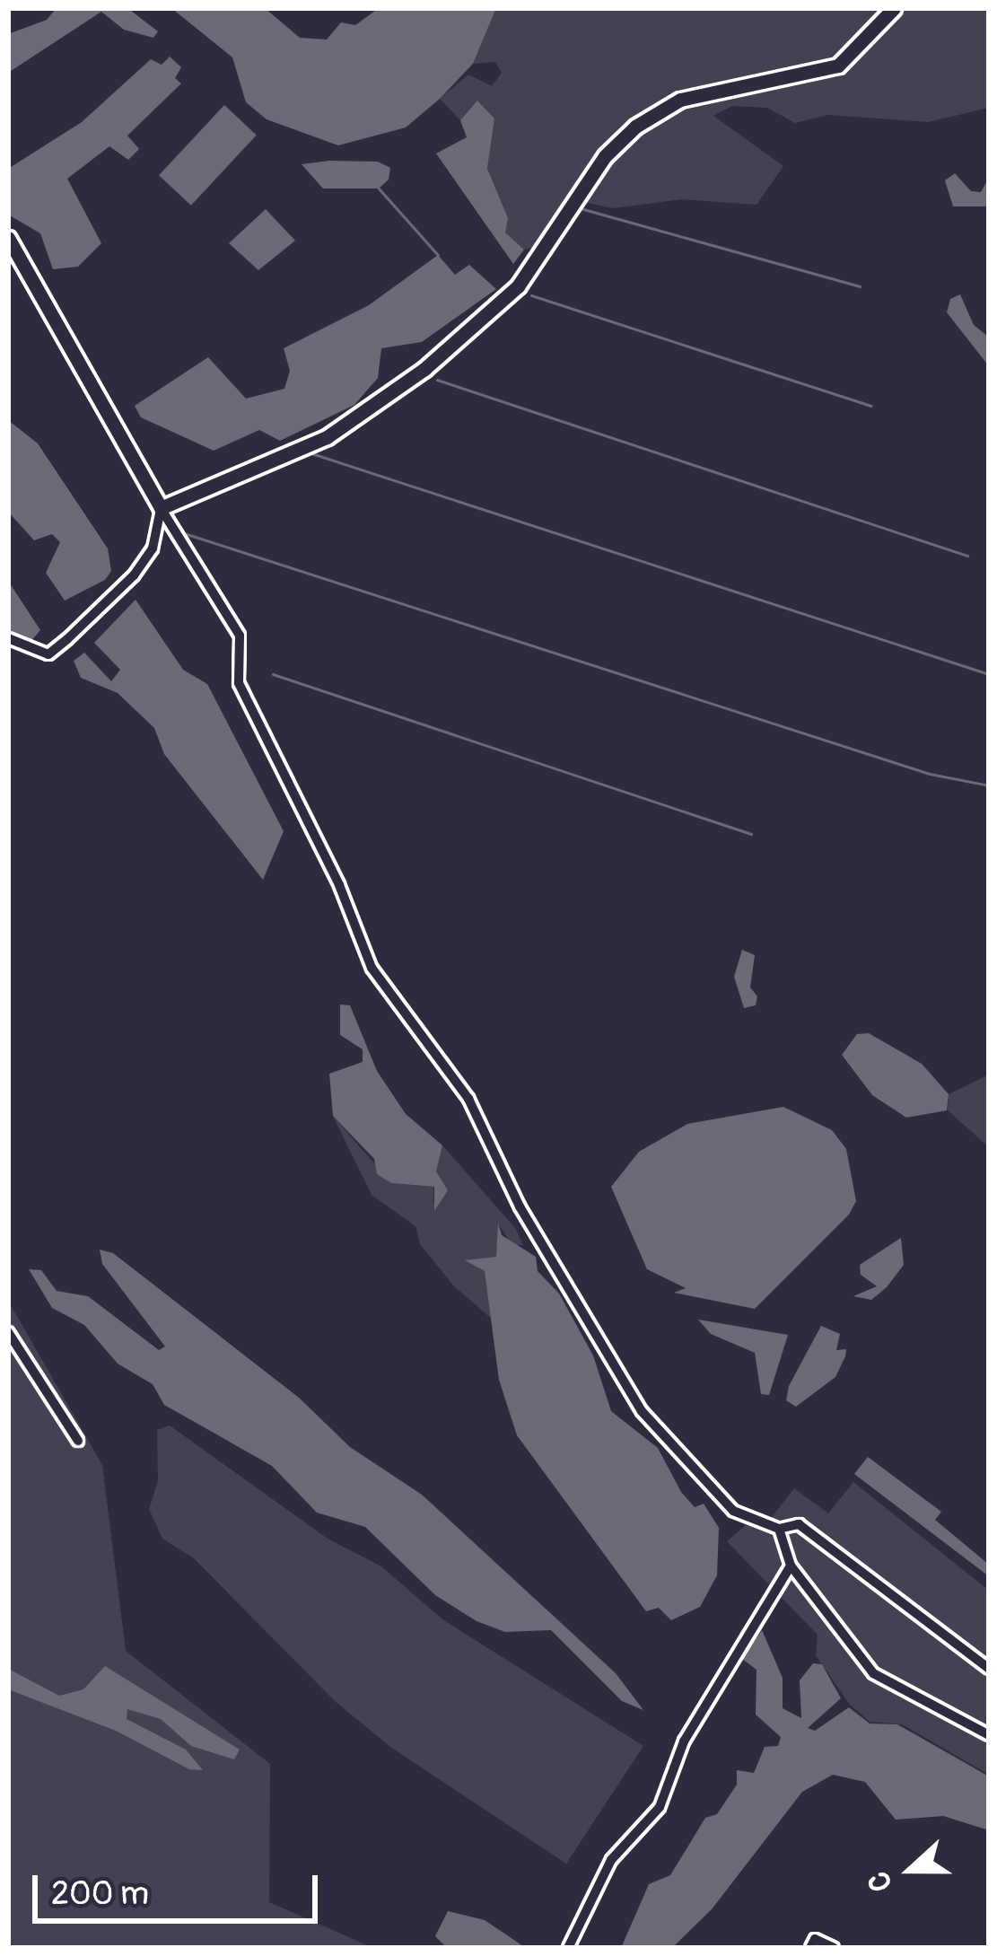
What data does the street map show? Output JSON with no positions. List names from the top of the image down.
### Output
{
  "scale_bar": "200 m",
  "north": "left"
}
